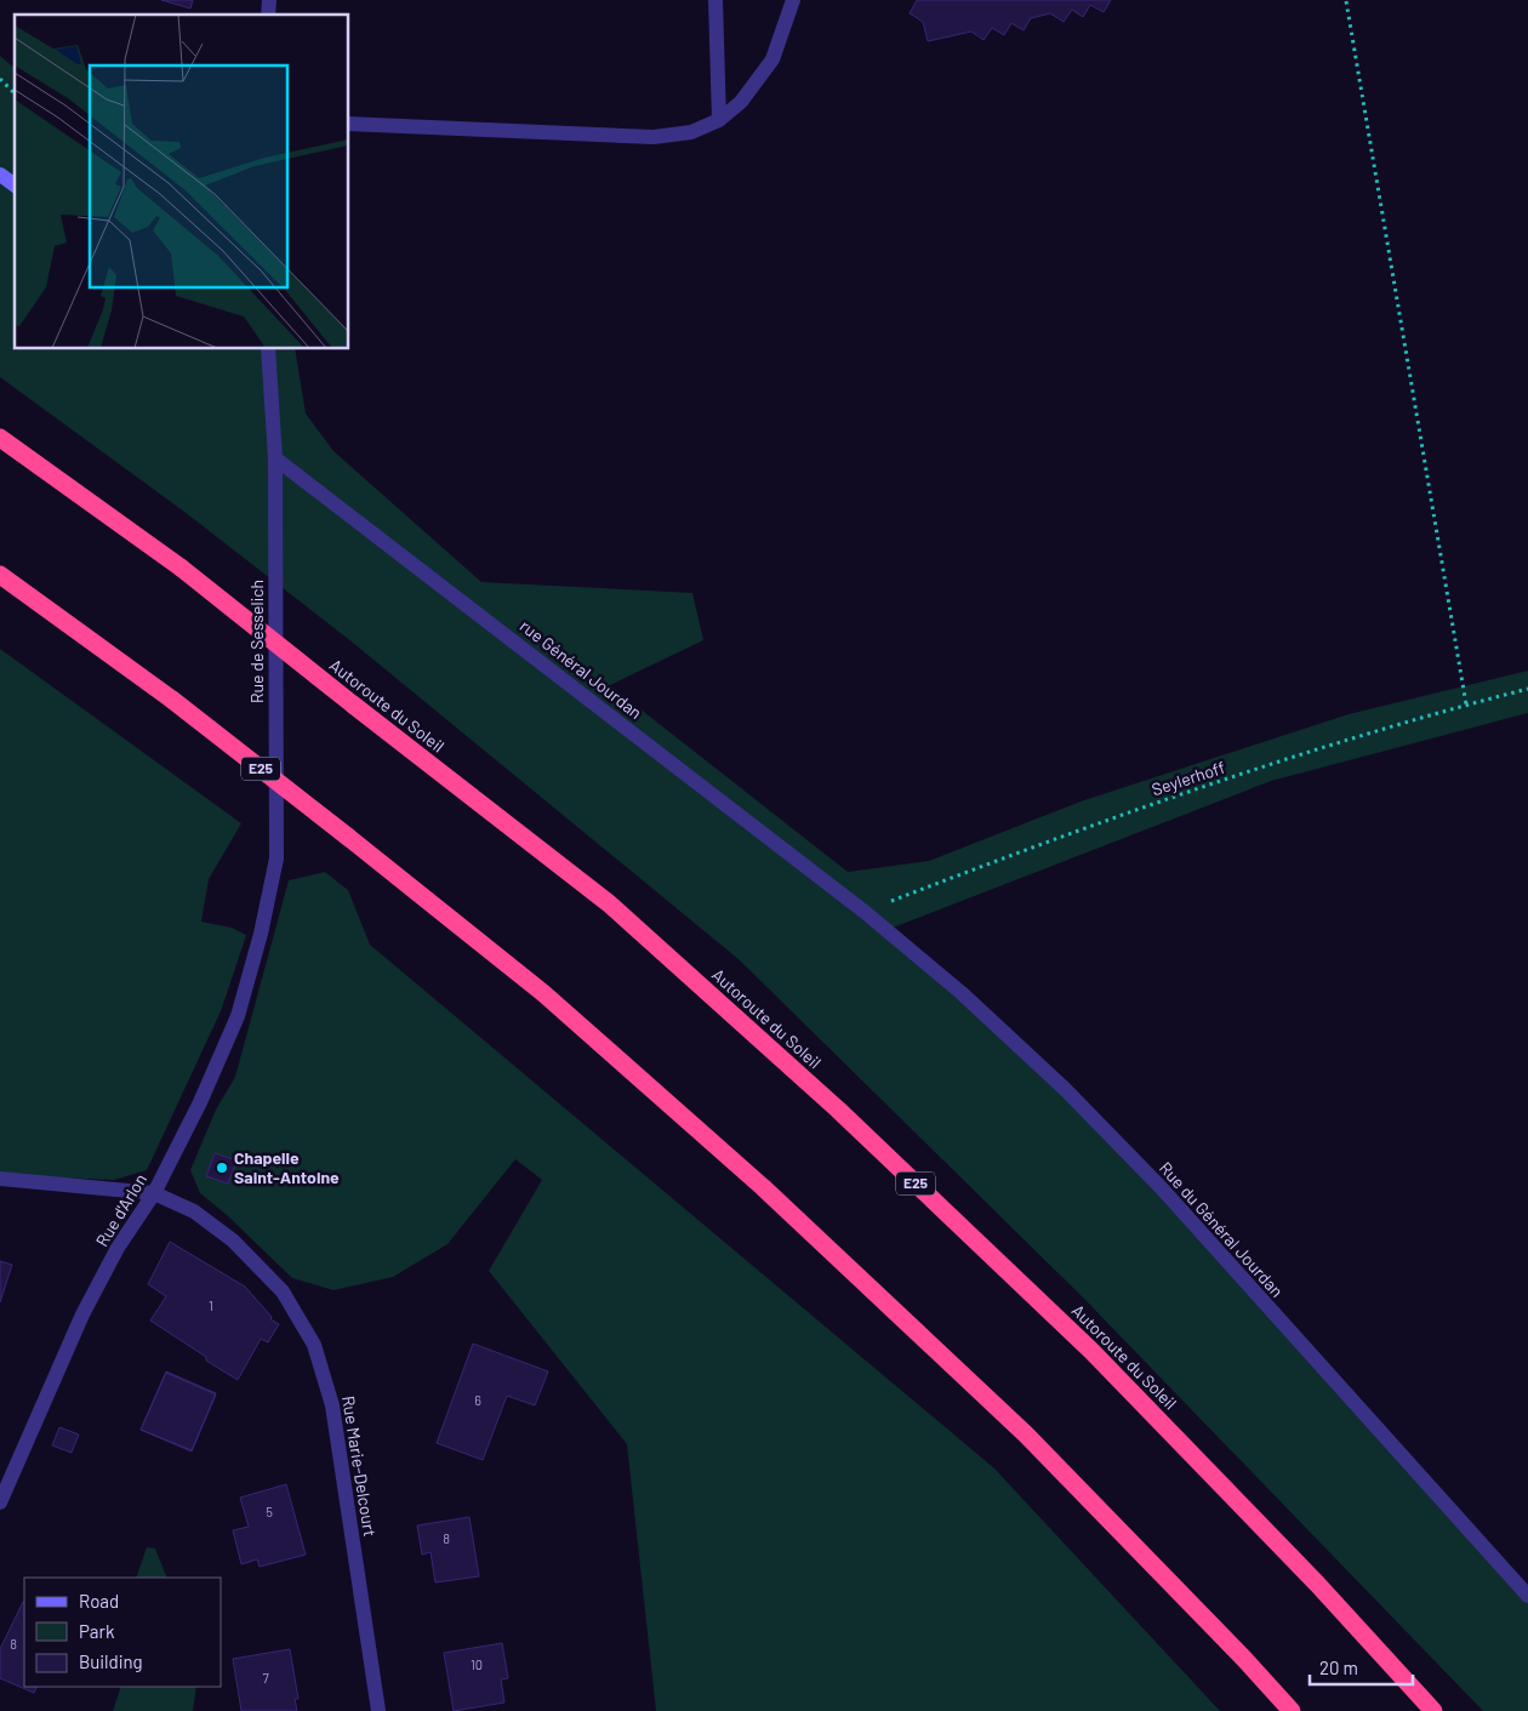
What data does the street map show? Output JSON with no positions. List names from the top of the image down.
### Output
{
  "streets": {
    "highway": ["Autoroute du Soleil", "E25"],
    "street": [
      "Rue de Sesselich",
      "rue Général Jourdan",
      "Rue d'Arlon",
      "Rue du Général Jourdan",
      "Rue Marie-Delcourt"
    ],
    "path": ["Seylerhoff"]
  },
  "crossings": [
    ["Rue de Sesselich", "rue Général Jourdan"],
    ["Rue de Sesselich", "Rue d'Arlon"],
    ["rue Général Jourdan", "Seylerhoff"],
    ["rue Général Jourdan", "Rue du Général Jourdan"],
    ["Seylerhoff", "Rue du Général Jourdan"],
    ["Rue d'Arlon", "Rue Marie-Delcourt"]
  ],
  "places": ["Chapelle Saint-Antoine"],
  "house_numbers": [
    "1",
    "6",
    "5",
    "8",
    "8",
    "10",
    "7"
  ],
  "legend": ["Road", "Park", "Building"],
  "scale_bar": "20 m"
}
